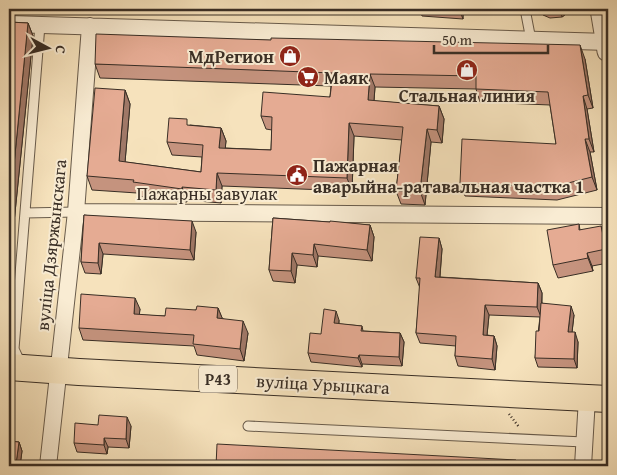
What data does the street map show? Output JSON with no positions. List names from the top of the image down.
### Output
{
  "streets": {
    "main road": ["Р43", "вуліца Урыцкага"],
    "street": ["Пажарны завулак", "вуліца Дзяржынскага"]
  },
  "crossings": [
    ["Пажарны завулак", "вуліца Дзяржынскага"],
    ["вуліца Дзяржынскага", "вуліца Урыцкага"]
  ],
  "places": {
    "shop": ["МдРегион", "Стальная линия"],
    "supermarket": ["Маяк"],
    "public building": ["Пажарная аварыйна-ратавальная частка 1"]
  },
  "scale_bar": "50 m",
  "north": "right"
}
